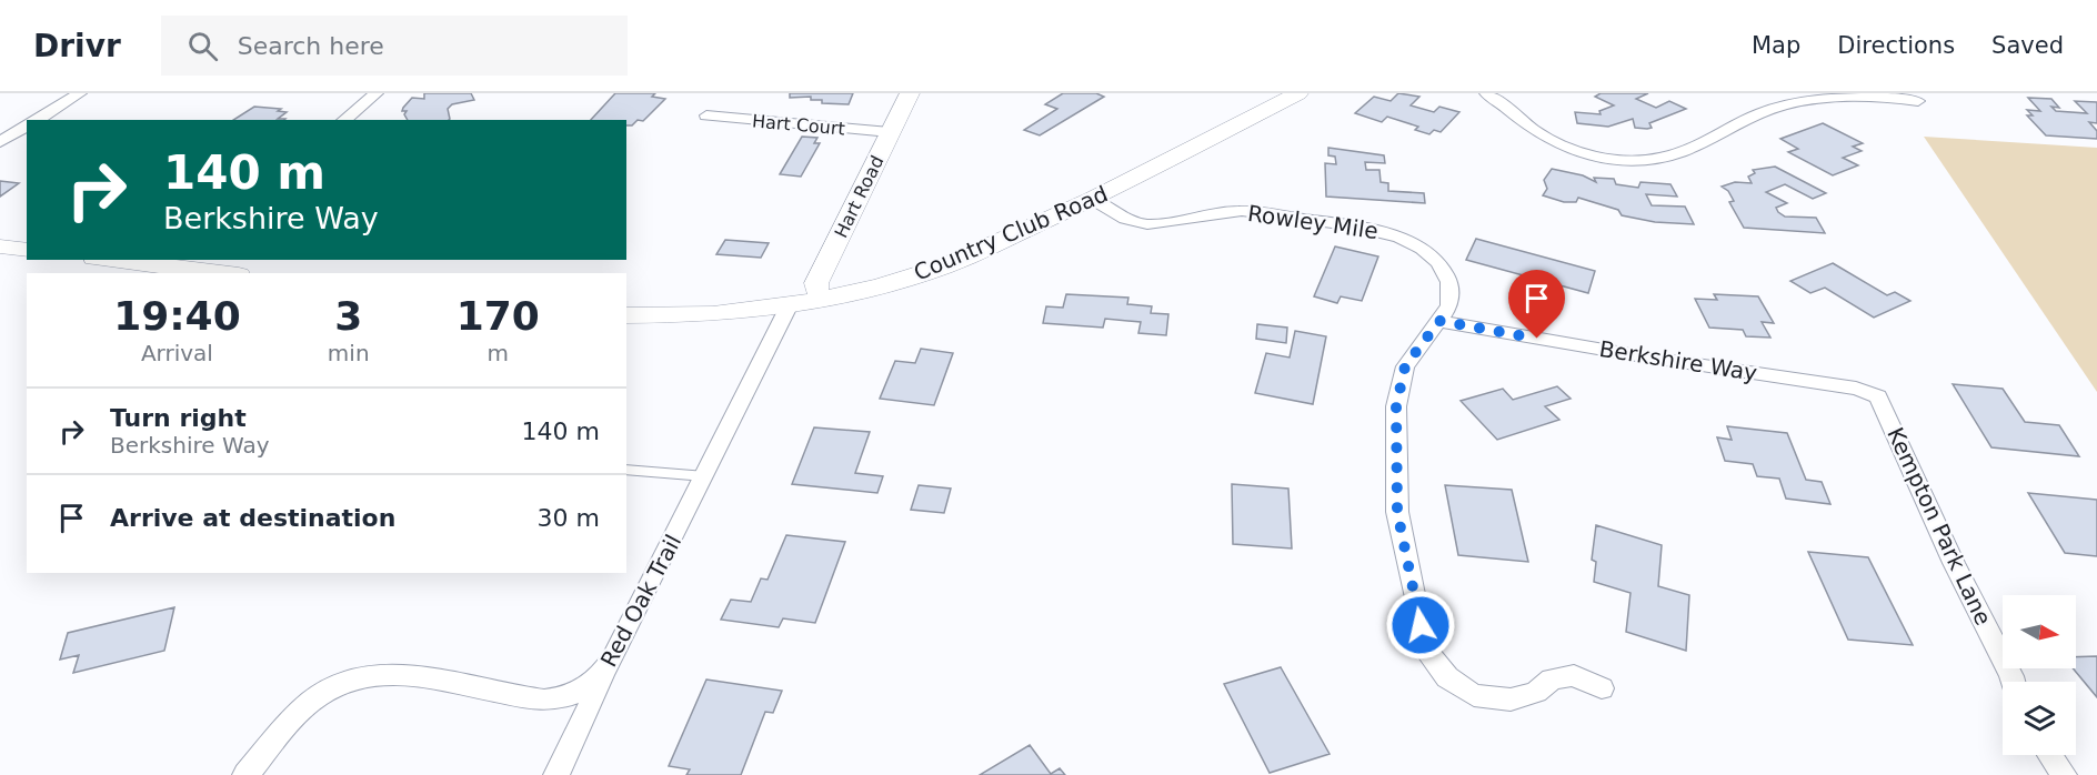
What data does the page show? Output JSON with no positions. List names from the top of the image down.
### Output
{
  "streets": {
    "main road": ["Hart Road", "Country Club Road"],
    "street": [
      "Hart Court",
      "Rowley Mile",
      "Berkshire Way",
      "Kempton Park Lane",
      "Red Oak Trail"
    ]
  },
  "crossings": [
    ["Hart Court", "Hart Road"],
    ["Hart Road", "Country Club Road"],
    ["Rowley Mile", "Country Club Road"],
    ["Rowley Mile", "Berkshire Way"],
    ["Country Club Road", "Red Oak Trail"],
    ["Berkshire Way", "Kempton Park Lane"]
  ],
  "north": "right",
  "page": {
    "header": "Drivr",
    "search": "Search here",
    "nav": ["Map", "Directions", "Saved"],
    "turn": ["140 m", "Berkshire Way"],
    "eta": [
      "19:40",
      "Arrival",
      "3",
      "min",
      "170",
      "m"
    ],
    "list": [
      {
        "name": "Turn right",
        "note": "Berkshire Way",
        "value": "140 m"
      },
      {
        "name": "Arrive at destination",
        "value": "30 m"
      }
    ]
  }
}
